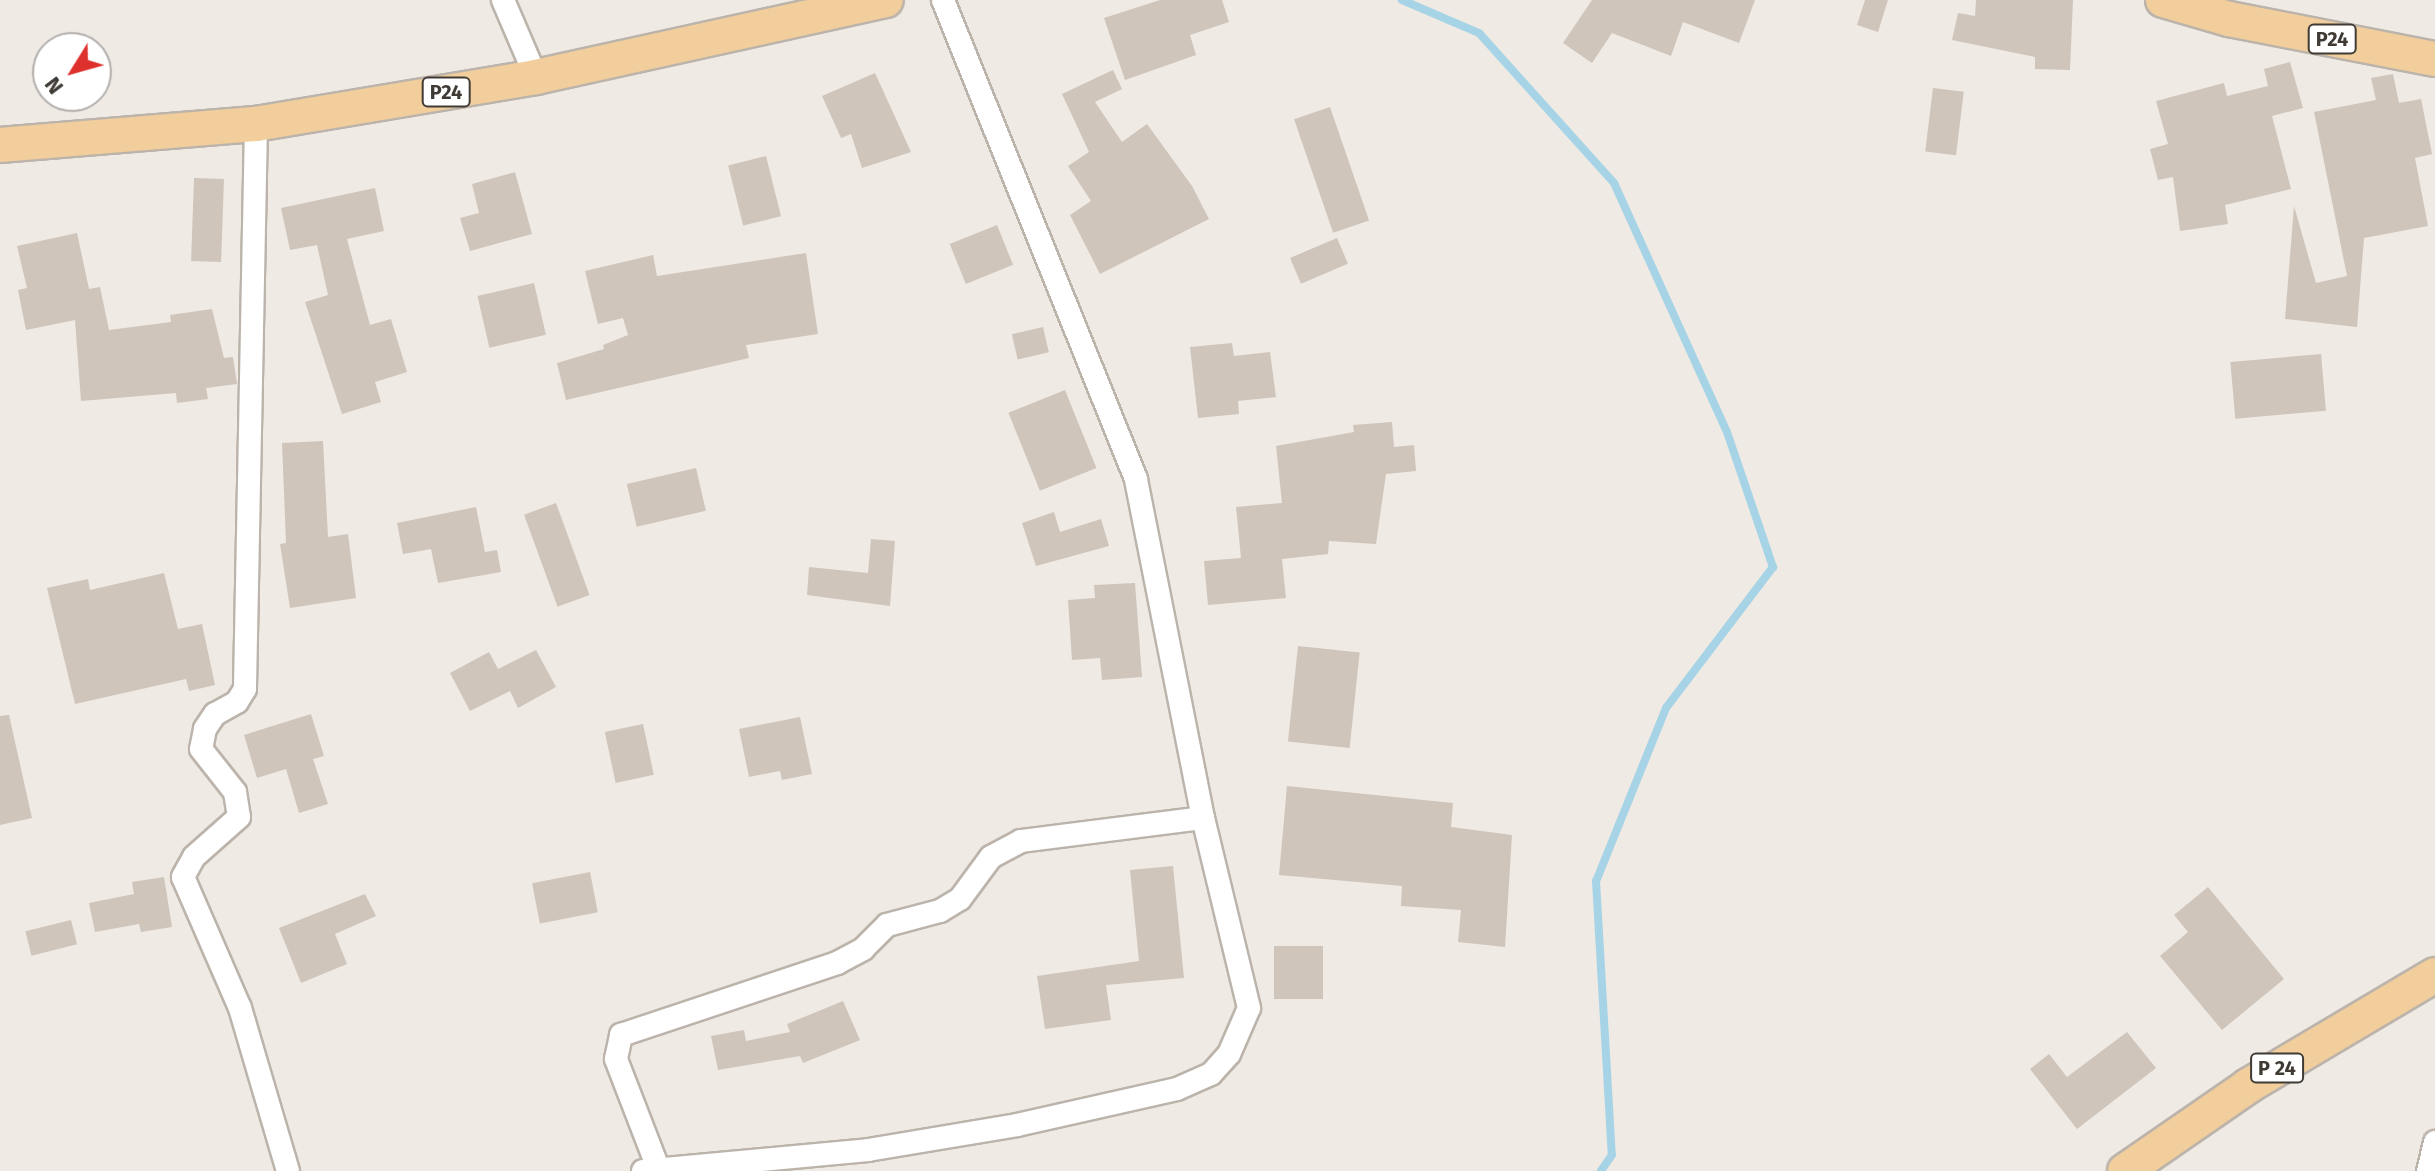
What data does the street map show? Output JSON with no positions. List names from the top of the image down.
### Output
{
  "streets": {
    "main road": ["P24", "P 24"]
  },
  "north": "bottom left"
}
